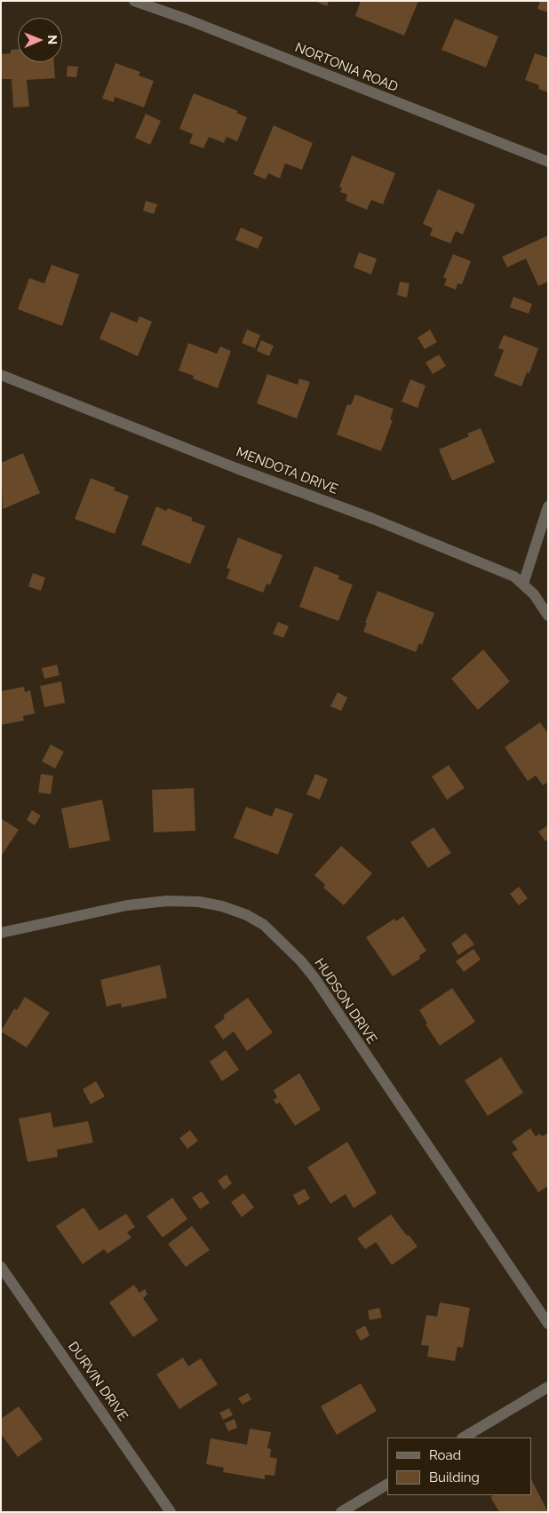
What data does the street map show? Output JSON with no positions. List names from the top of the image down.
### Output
{
  "streets": {
    "street": [
      "NORTONIA ROAD",
      "MENDOTA DRIVE",
      "HUDSON DRIVE",
      "DURVIN DRIVE"
    ]
  },
  "legend": ["Road", "Building"],
  "north": "right"
}
